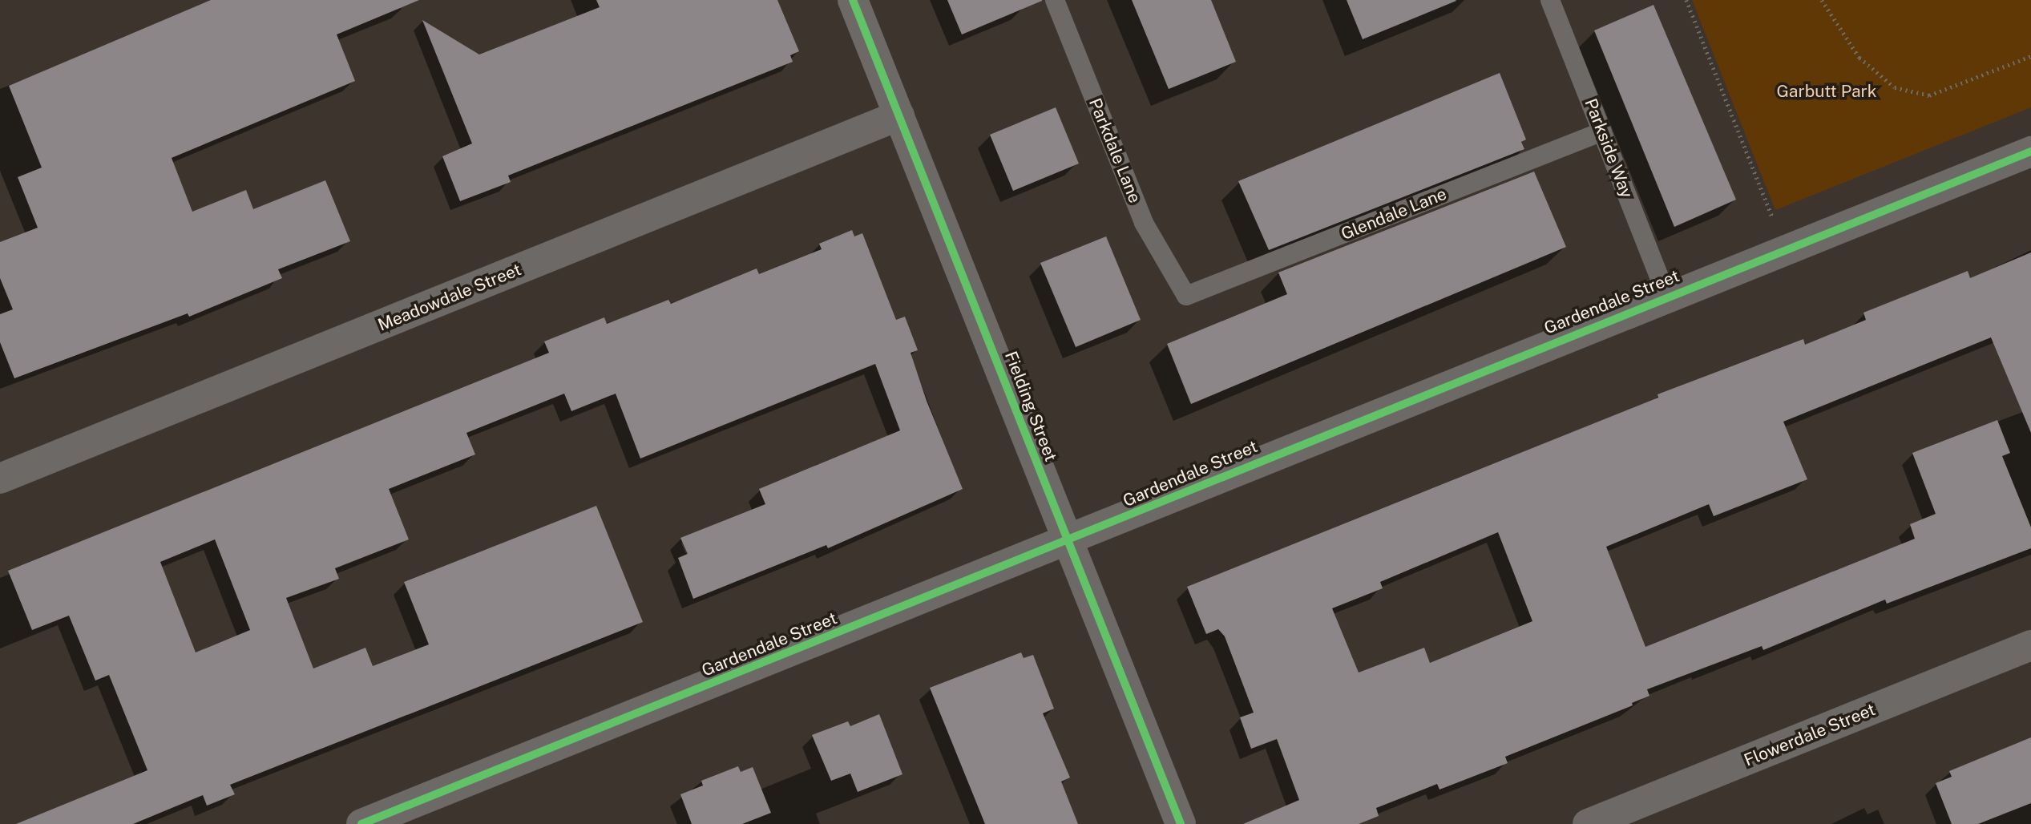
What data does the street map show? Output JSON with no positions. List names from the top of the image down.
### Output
{
  "streets": {
    "street": [
      "Meadowdale Street",
      "Gardendale Street",
      "Fielding Street",
      "Flowerdale Street"
    ],
    "lane": ["Parkside Way", "Parkdale Lane", "Glendale Lane"]
  },
  "crossings": [
    ["Parkside Way", "Glendale Lane"],
    ["Parkside Way", "Gardendale Street"],
    ["Parkdale Lane", "Glendale Lane"],
    ["Meadowdale Street", "Fielding Street"],
    ["Gardendale Street", "Fielding Street"]
  ],
  "parks": ["Garbutt Park"]
}
